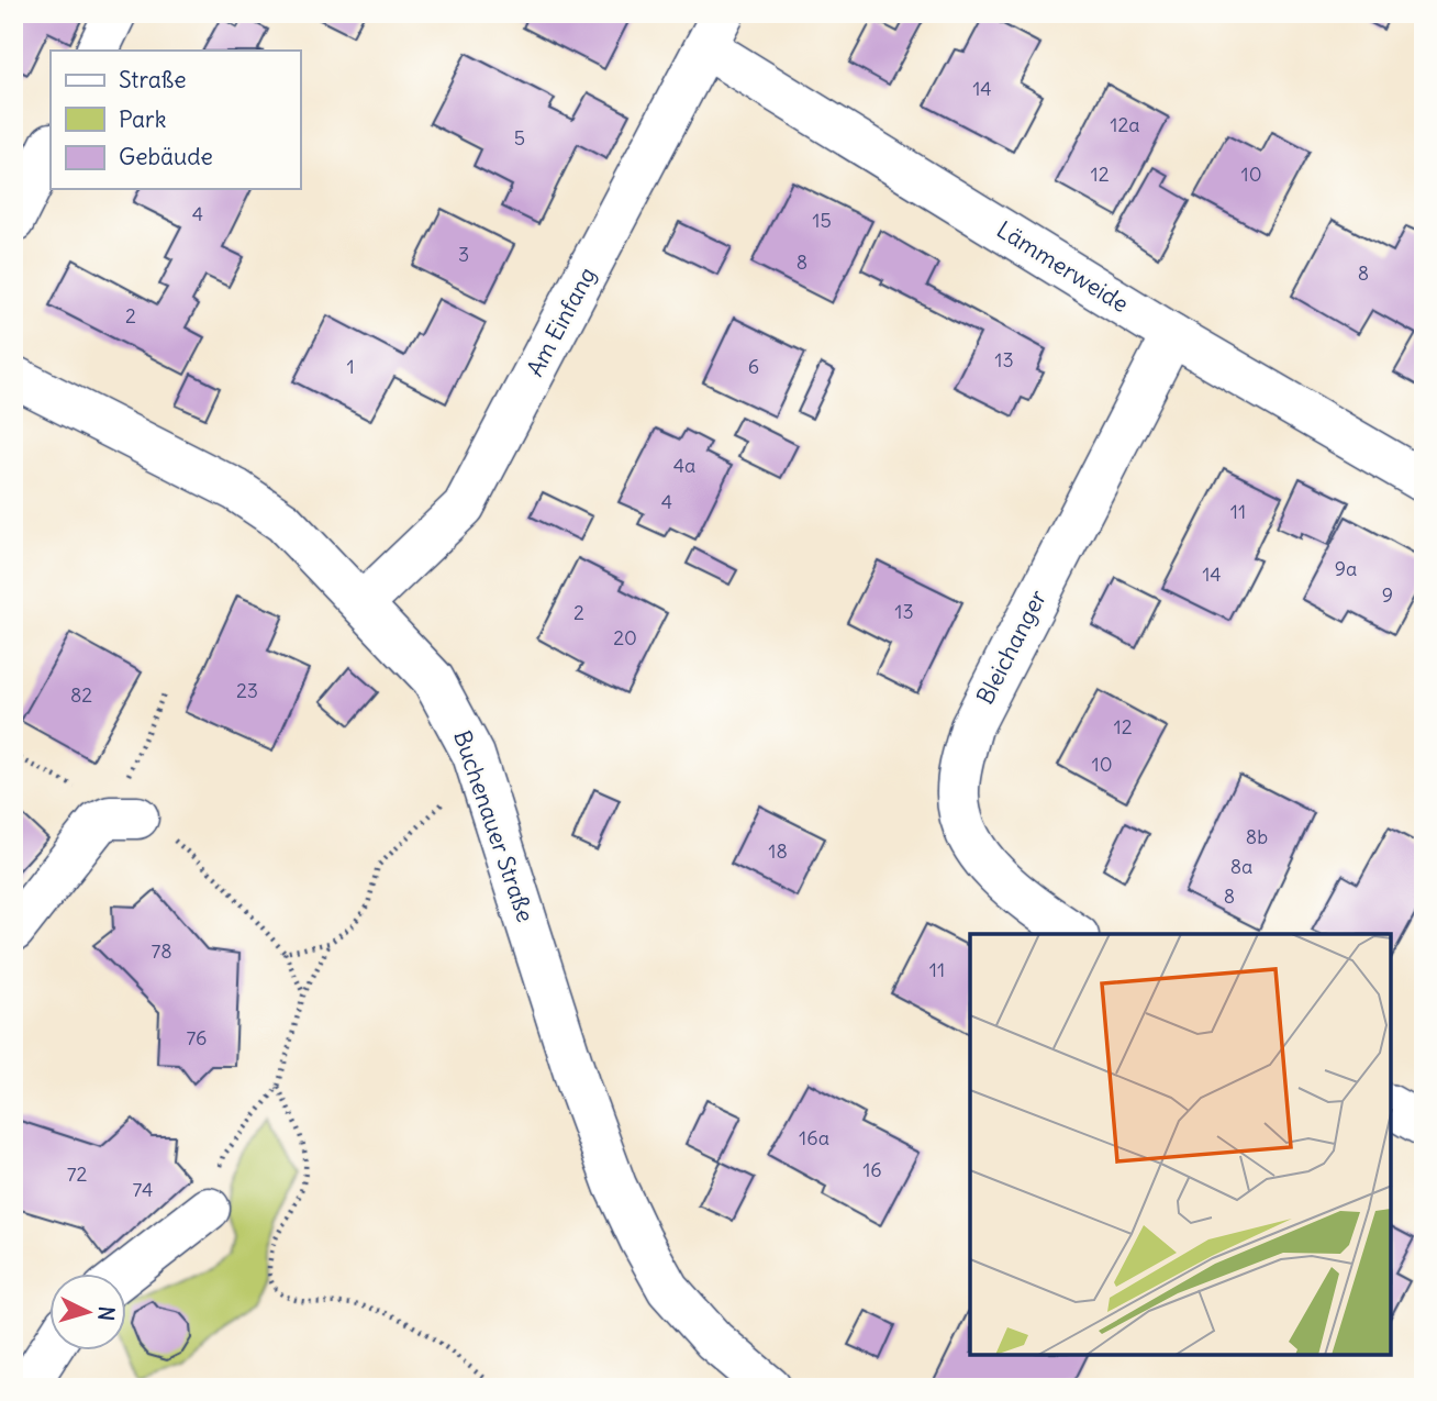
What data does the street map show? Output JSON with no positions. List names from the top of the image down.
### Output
{
  "streets": {
    "street": [
      "Lämmerweide",
      "Am Einfang",
      "Bleichanger",
      "Buchenauer Straße"
    ]
  },
  "crossings": [
    ["Lämmerweide", "Am Einfang"],
    ["Lämmerweide", "Bleichanger"],
    ["Am Einfang", "Buchenauer Straße"]
  ],
  "house_numbers": [
    "14",
    "12a",
    "5",
    "12",
    "10",
    "4",
    "15",
    "3",
    "8",
    "8",
    "2",
    "13",
    "1",
    "6",
    "4a",
    "4",
    "11",
    "9a",
    "14",
    "9",
    "13",
    "2",
    "20",
    "23",
    "82",
    "12",
    "10",
    "8b",
    "18",
    "8a",
    "8",
    "78",
    "11",
    "76",
    "16a",
    "16",
    "72",
    "74"
  ],
  "legend": ["Straße", "Park", "Gebäude"],
  "north": "right"
}
